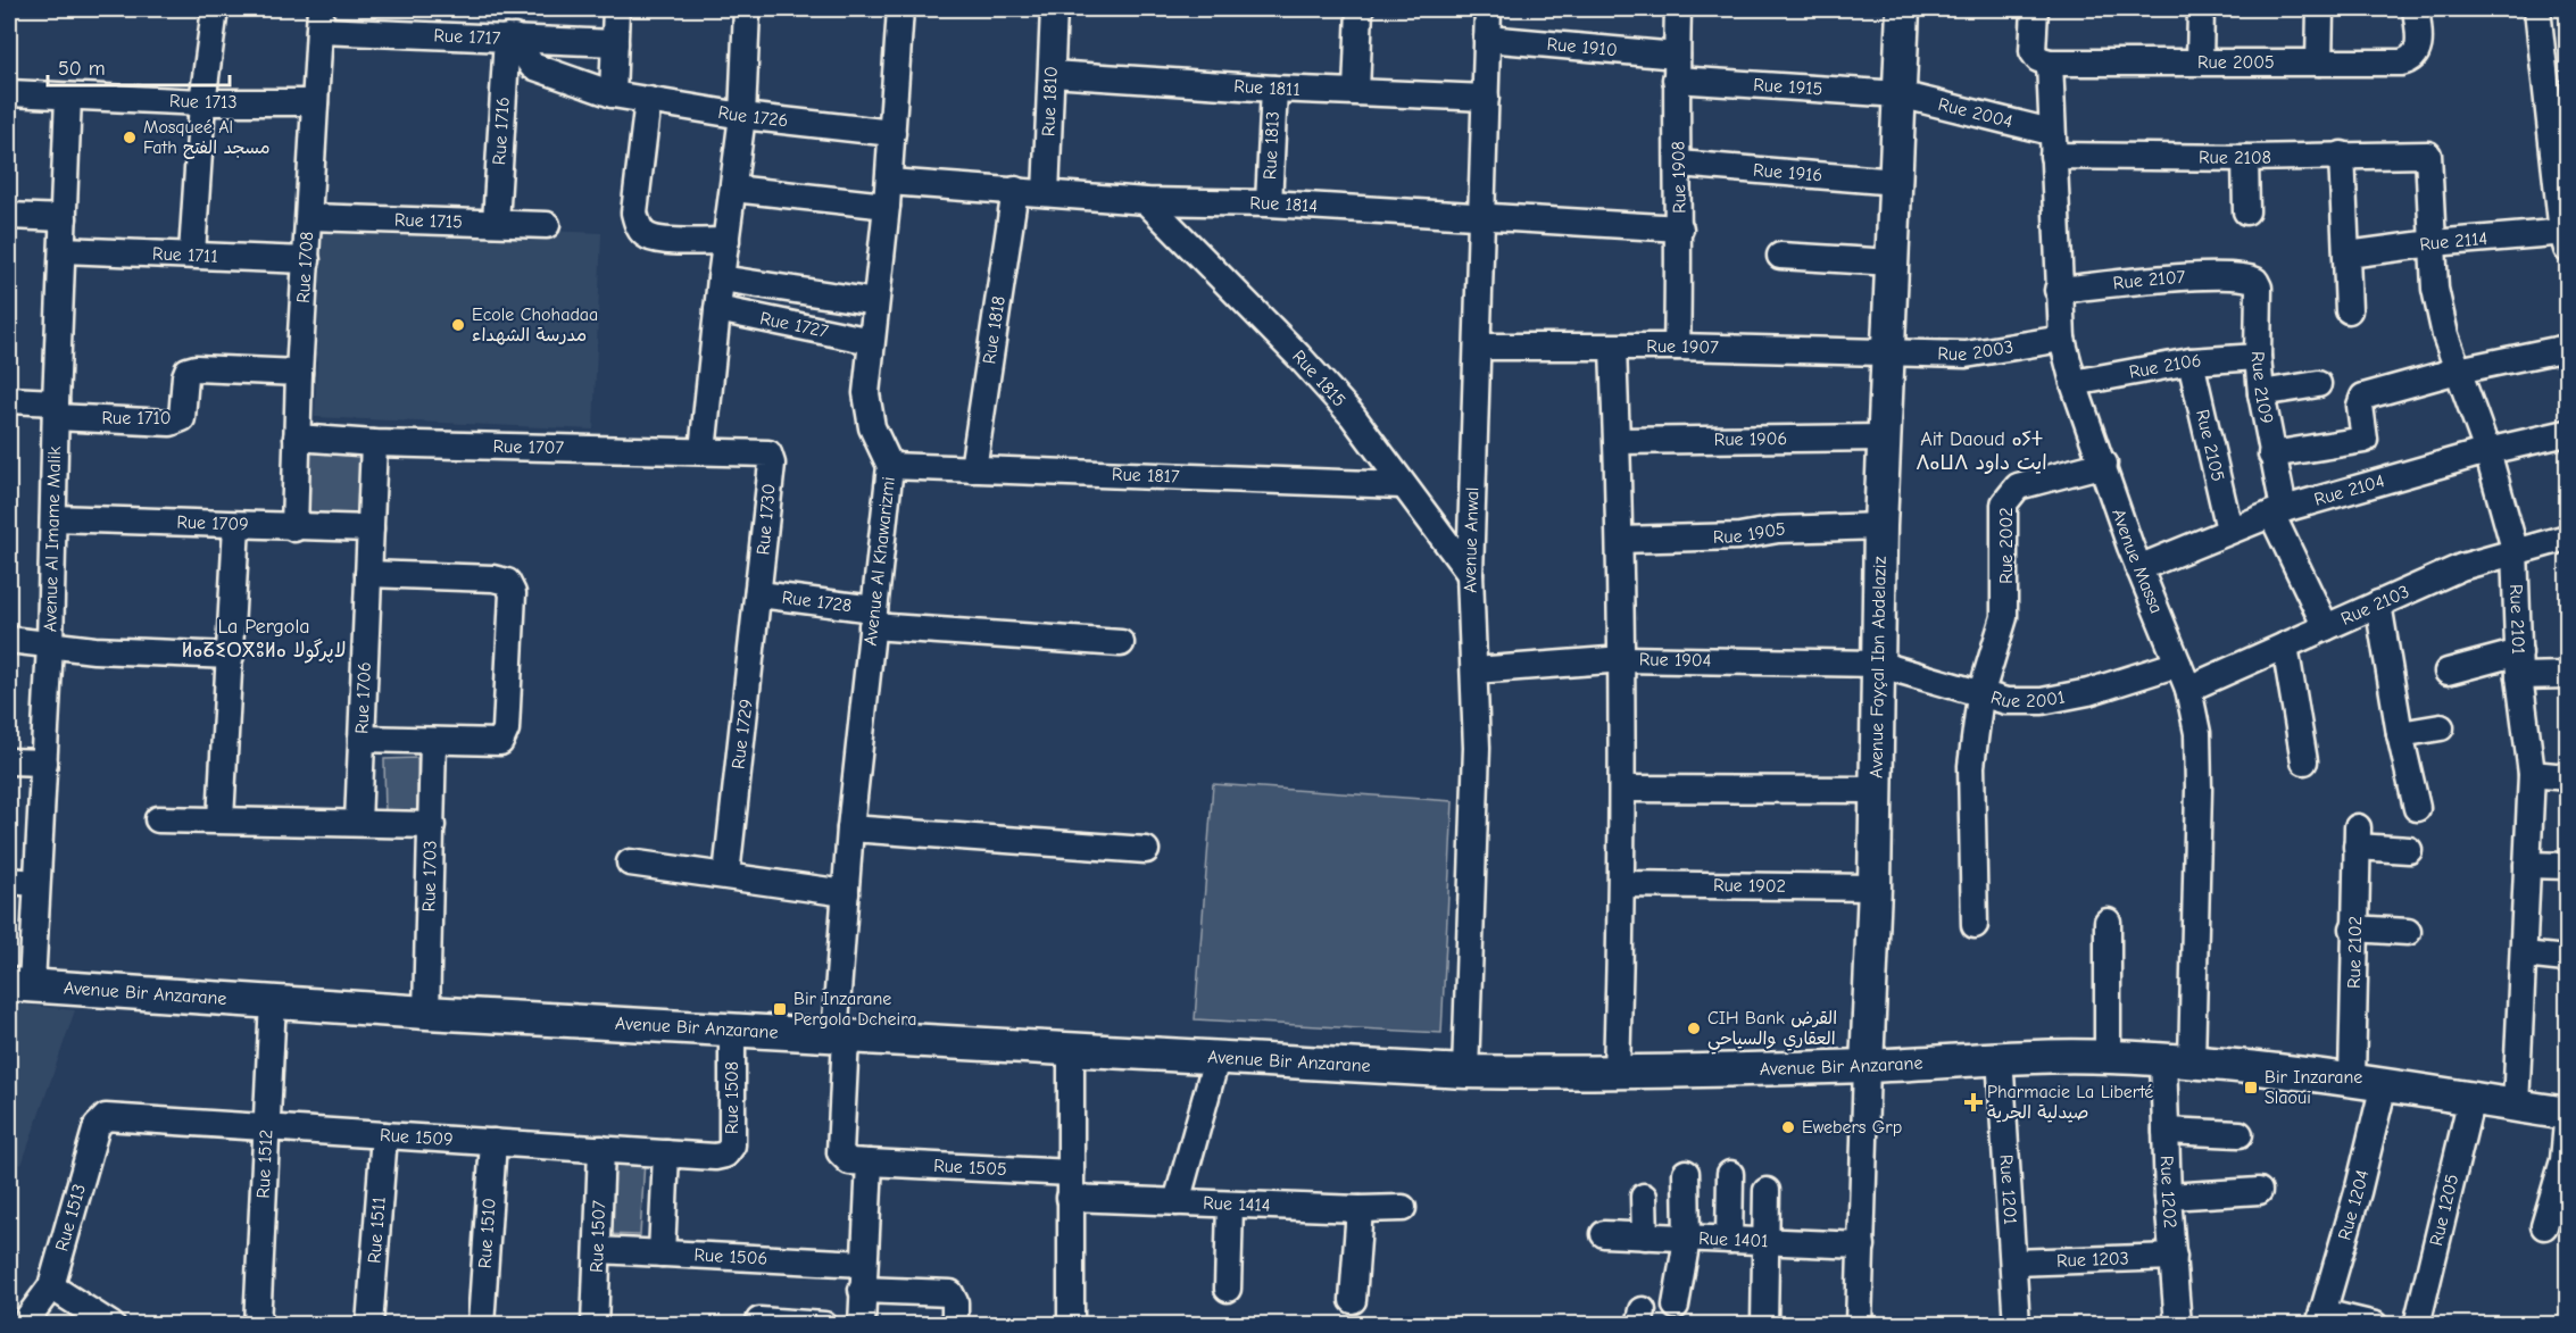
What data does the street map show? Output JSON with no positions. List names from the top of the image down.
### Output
{
  "streets": {
    "street": [
      "Rue 1717",
      "Rue 1910",
      "Rue 2005",
      "Rue 1811",
      "Rue 1915",
      "Rue 1713",
      "Rue 1810",
      "Rue 2004",
      "Rue 1726",
      "Rue 1716",
      "Rue 1813",
      "Rue 2108",
      "Rue 1916",
      "Rue 1908",
      "Rue 1814",
      "Rue 1715",
      "Rue 2114",
      "Rue 1711",
      "Rue 1708",
      "Rue 2107",
      "Rue 1727",
      "Rue 1818",
      "Rue 1907",
      "Rue 2003",
      "Rue 2106",
      "Rue 1815",
      "Rue 2109",
      "Rue 1710",
      "Rue 1906",
      "Rue 2105",
      "Rue 1707",
      "Rue 1817",
      "Rue 2104",
      "Rue 1730",
      "Rue 1709",
      "Rue 1905",
      "Avenue Anwal",
      "Avenue Al Imame Malik",
      "Rue 2002",
      "Avenue Massa",
      "Avenue Al Khawarizmi",
      "Rue 1728",
      "Rue 2103",
      "Rue 2101",
      "Rue 1904",
      "Avenue Fayçal Ibn Abdelaziz",
      "Rue 2001",
      "Rue 1706",
      "Rue 1729",
      "Rue 1703",
      "Rue 1902",
      "Rue 2102",
      "Avenue Bir Anzarane",
      "Rue 1508",
      "Rue 1509",
      "Rue 1512",
      "Rue 1505",
      "Rue 1201",
      "Rue 1202",
      "Rue 1414",
      "Rue 1204",
      "Rue 1205",
      "Rue 1513",
      "Rue 1511",
      "Rue 1510",
      "Rue 1507",
      "Rue 1401",
      "Rue 1506",
      "Rue 1203"
    ]
  },
  "crossings": [
    ["Rue 1717", "Rue 1726"],
    ["Rue 1717", "Rue 1716"],
    ["Rue 1717", "Rue 1708"],
    ["Rue 1910", "Rue 1915"],
    ["Rue 1910", "Rue 1908"],
    ["Rue 1910", "Avenue Anwal"],
    ["Rue 2005", "Avenue Massa"],
    ["Rue 1811", "Rue 1810"],
    ["Rue 1811", "Rue 1813"],
    ["Rue 1811", "Avenue Anwal"],
    ["Rue 1915", "Rue 2004"],
    ["Rue 1915", "Rue 1908"],
    ["Rue 1915", "Avenue Fayçal Ibn Abdelaziz"],
    ["Rue 1713", "Rue 1708"],
    ["Rue 1713", "Avenue Al Imame Malik"],
    ["Rue 1810", "Rue 1814"],
    ["Rue 2004", "Rue 2108"],
    ["Rue 2004", "Avenue Massa"],
    ["Rue 2004", "Avenue Fayçal Ibn Abdelaziz"],
    ["Rue 1726", "Rue 1716"],
    ["Rue 1726", "Avenue Al Khawarizmi"],
    ["Rue 1716", "Rue 1715"],
    ["Rue 1813", "Rue 1814"],
    ["Rue 2108", "Avenue Massa"],
    ["Rue 2108", "Rue 2101"],
    ["Rue 1916", "Rue 1908"],
    ["Rue 1916", "Avenue Fayçal Ibn Abdelaziz"],
    ["Rue 1908", "Rue 1814"],
    ["Rue 1908", "Rue 1907"],
    ["Rue 1814", "Rue 1818"],
    ["Rue 1814", "Rue 1815"],
    ["Rue 1814", "Avenue Anwal"],
    ["Rue 1814", "Avenue Al Khawarizmi"],
    ["Rue 1715", "Rue 1708"],
    ["Rue 2114", "Rue 2101"],
    ["Rue 1711", "Rue 1708"],
    ["Rue 1711", "Avenue Al Imame Malik"],
    ["Rue 1708", "Rue 1710"],
    ["Rue 1708", "Rue 1707"],
    ["Rue 1708", "Rue 1709"],
    ["Rue 2107", "Rue 2109"],
    ["Rue 2107", "Avenue Massa"],
    ["Rue 1727", "Avenue Al Khawarizmi"],
    ["Rue 1818", "Rue 1817"],
    ["Rue 1907", "Rue 2003"],
    ["Rue 1907", "Avenue Anwal"],
    ["Rue 1907", "Avenue Fayçal Ibn Abdelaziz"],
    ["Rue 2003", "Avenue Massa"],
    ["Rue 2003", "Avenue Fayçal Ibn Abdelaziz"],
    ["Rue 2106", "Rue 2109"],
    ["Rue 2106", "Rue 2105"],
    ["Rue 2106", "Avenue Massa"],
    ["Rue 1815", "Rue 1817"],
    ["Rue 1815", "Avenue Anwal"],
    ["Rue 2109", "Rue 2104"],
    ["Rue 2109", "Rue 2103"],
    ["Rue 1710", "Avenue Al Imame Malik"],
    ["Rue 1906", "Avenue Fayçal Ibn Abdelaziz"],
    ["Rue 2105", "Rue 2104"],
    ["Rue 1707", "Rue 1730"],
    ["Rue 1707", "Rue 1706"],
    ["Rue 1817", "Avenue Al Khawarizmi"],
    ["Rue 2104", "Avenue Massa"],
    ["Rue 2104", "Rue 2101"],
    ["Rue 1730", "Rue 1728"],
    ["Rue 1730", "Rue 1729"],
    ["Rue 1709", "Avenue Al Imame Malik"],
    ["Rue 1709", "Rue 1706"],
    ["Rue 1905", "Avenue Fayçal Ibn Abdelaziz"],
    ["Avenue Anwal", "Rue 1904"],
    ["Avenue Anwal", "Avenue Bir Anzarane"],
    ["Avenue Al Imame Malik", "Avenue Bir Anzarane"],
    ["Rue 2002", "Avenue Massa"],
    ["Rue 2002", "Rue 2001"],
    ["Avenue Massa", "Rue 2103"],
    ["Avenue Massa", "Rue 2001"],
    ["Avenue Massa", "Avenue Bir Anzarane"],
    ["Avenue Massa", "Rue 1202"],
    ["Avenue Al Khawarizmi", "Rue 1728"],
    ["Avenue Al Khawarizmi", "Avenue Bir Anzarane"],
    ["Avenue Al Khawarizmi", "Rue 1505"],
    ["Rue 1728", "Rue 1729"],
    ["Rue 2103", "Rue 2101"],
    ["Rue 2101", "Avenue Bir Anzarane"],
    ["Rue 1904", "Avenue Fayçal Ibn Abdelaziz"],
    ["Rue 1904", "Rue 2001"],
    ["Avenue Fayçal Ibn Abdelaziz", "Rue 2001"],
    ["Avenue Fayçal Ibn Abdelaziz", "Rue 1902"],
    ["Avenue Fayçal Ibn Abdelaziz", "Avenue Bir Anzarane"],
    ["Avenue Fayçal Ibn Abdelaziz", "Rue 1401"],
    ["Rue 1703", "Avenue Bir Anzarane"],
    ["Rue 2102", "Avenue Bir Anzarane"],
    ["Avenue Bir Anzarane", "Rue 1508"],
    ["Avenue Bir Anzarane", "Rue 1512"],
    ["Avenue Bir Anzarane", "Rue 1505"],
    ["Avenue Bir Anzarane", "Rue 1201"],
    ["Avenue Bir Anzarane", "Rue 1202"],
    ["Avenue Bir Anzarane", "Rue 1204"],
    ["Avenue Bir Anzarane", "Rue 1205"],
    ["Rue 1508", "Rue 1509"],
    ["Rue 1509", "Rue 1512"],
    ["Rue 1509", "Rue 1513"],
    ["Rue 1509", "Rue 1511"],
    ["Rue 1509", "Rue 1510"],
    ["Rue 1509", "Rue 1507"],
    ["Rue 1505", "Rue 1414"],
    ["Rue 1201", "Rue 1203"],
    ["Rue 1202", "Rue 1203"],
    ["Rue 1507", "Rue 1506"]
  ],
  "districts": ["Ait Daoud ⴰⵢⵜ ⴷⴰⵡⴷ ايت داود", "La Pergola ⵍⴰⵒⵉⵔⴳⵓⵍⴰ لاپرگولا"],
  "places": {
    "other": [
      "Mosqueé Al Fath مسجد الفتح",
      "Ecole Chohadaa مدرسة الشهداء",
      "CIH Bank القرض العقاري والسياحي",
      "Ewebers Grp"
    ],
    "transit": ["Bir Inzarane Pergola Dcheira", "Bir Inzarane Slaoui"],
    "health": ["Pharmacie La Liberté صيدلية الحرية"]
  },
  "scale_bar": "50 m"
}
